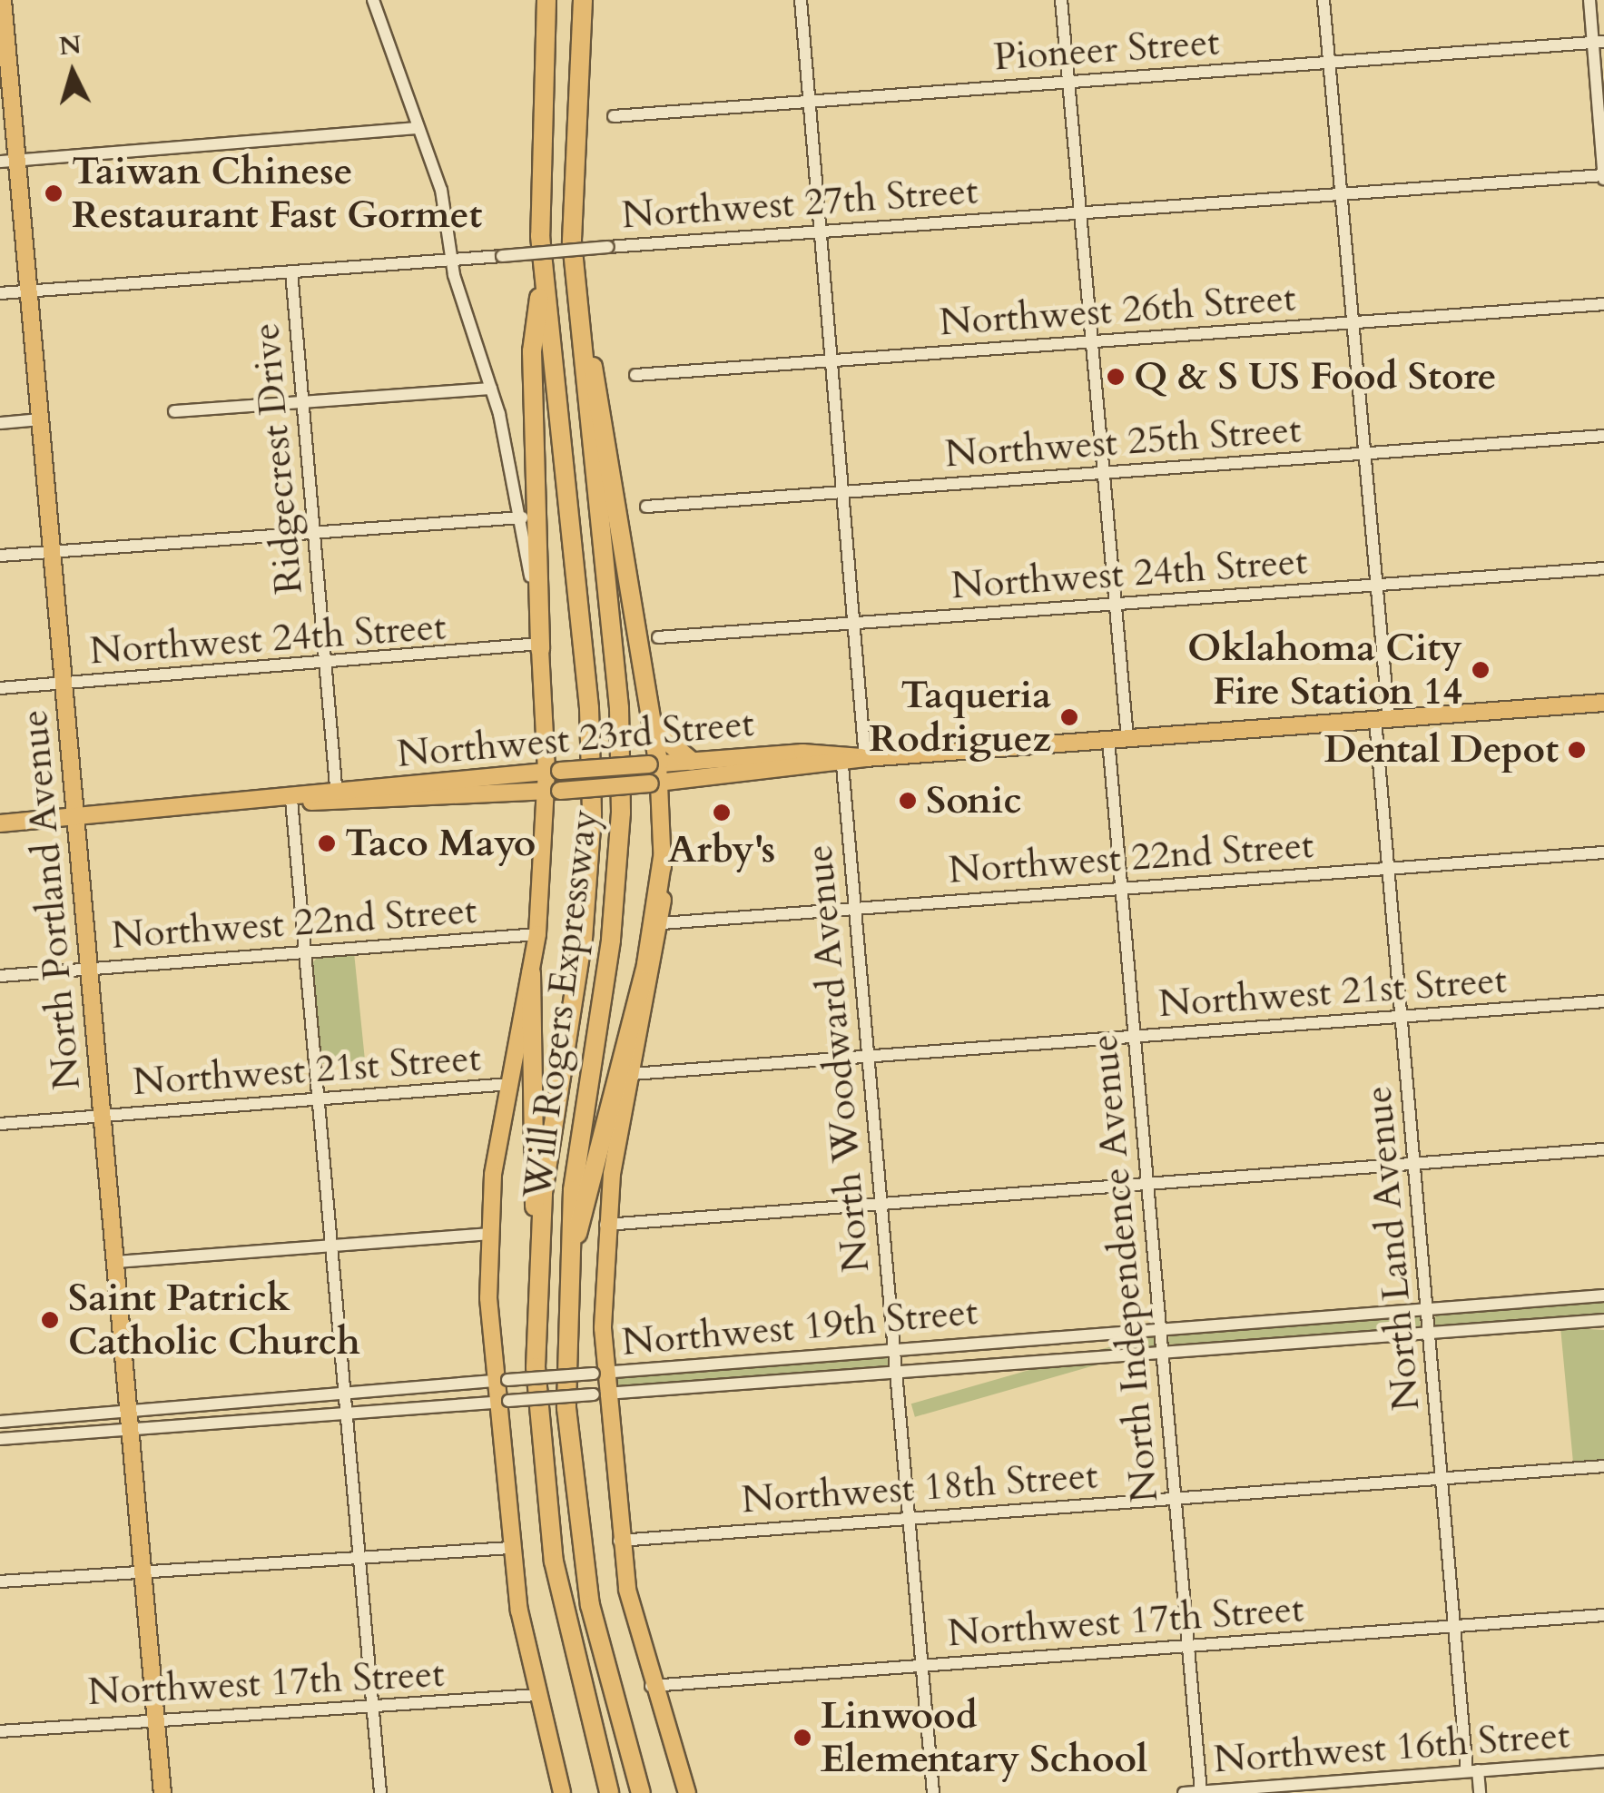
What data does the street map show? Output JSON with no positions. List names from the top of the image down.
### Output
{
  "streets": {
    "highway": ["Will Rogers Expressway"],
    "main road": ["Northwest 23rd Street", "North Portland Avenue"],
    "street": [
      "Pioneer Street",
      "Northwest 27th Street",
      "Northwest 26th Street",
      "Northwest 25th Street",
      "Ridgecrest Drive",
      "Northwest 24th Street",
      "Northwest 22nd Street",
      "Northwest 21st Street",
      "North Woodward Avenue",
      "North Land Avenue",
      "North Independence Avenue",
      "Northwest 19th Street",
      "Northwest 18th Street",
      "Northwest 17th Street",
      "Northwest 16th Street"
    ]
  },
  "crossings": [
    ["Pioneer Street", "North Land Avenue"],
    ["Northwest 27th Street", "Ridgecrest Drive"],
    ["Northwest 27th Street", "North Portland Avenue"],
    ["Northwest 27th Street", "North Land Avenue"],
    ["Northwest 26th Street", "North Land Avenue"],
    ["Northwest 25th Street", "North Land Avenue"],
    ["Ridgecrest Drive", "Northwest 24th Street"],
    ["Ridgecrest Drive", "Northwest 23rd Street"],
    ["Northwest 24th Street", "North Portland Avenue"],
    ["Northwest 24th Street", "North Land Avenue"],
    ["Northwest 23rd Street", "North Portland Avenue"],
    ["Northwest 23rd Street", "North Woodward Avenue"],
    ["Northwest 23rd Street", "North Land Avenue"],
    ["Northwest 23rd Street", "North Independence Avenue"],
    ["Northwest 22nd Street", "North Portland Avenue"],
    ["Northwest 22nd Street", "North Woodward Avenue"],
    ["Northwest 22nd Street", "North Land Avenue"],
    ["Northwest 22nd Street", "North Independence Avenue"],
    ["North Portland Avenue", "Northwest 21st Street"],
    ["North Portland Avenue", "Northwest 19th Street"],
    ["North Portland Avenue", "Northwest 17th Street"],
    ["Northwest 21st Street", "North Woodward Avenue"],
    ["Northwest 21st Street", "North Land Avenue"],
    ["Northwest 21st Street", "North Independence Avenue"],
    ["North Woodward Avenue", "Northwest 19th Street"],
    ["North Woodward Avenue", "Northwest 18th Street"],
    ["North Woodward Avenue", "Northwest 17th Street"],
    ["North Land Avenue", "Northwest 19th Street"],
    ["North Land Avenue", "Northwest 18th Street"],
    ["North Land Avenue", "Northwest 17th Street"],
    ["North Land Avenue", "Northwest 16th Street"],
    ["North Independence Avenue", "Northwest 19th Street"],
    ["North Independence Avenue", "Northwest 18th Street"],
    ["North Independence Avenue", "Northwest 17th Street"],
    ["North Independence Avenue", "Northwest 16th Street"]
  ],
  "places": [
    "Taiwan Chinese Restaurant Fast Gormet",
    "Q & S US Food Store",
    "Oklahoma City Fire Station 14",
    "Taqueria Rodriguez",
    "Dental Depot",
    "Sonic",
    "Arby's",
    "Taco Mayo",
    "Saint Patrick Catholic Church",
    "Linwood Elementary School"
  ],
  "north": "top"
}
